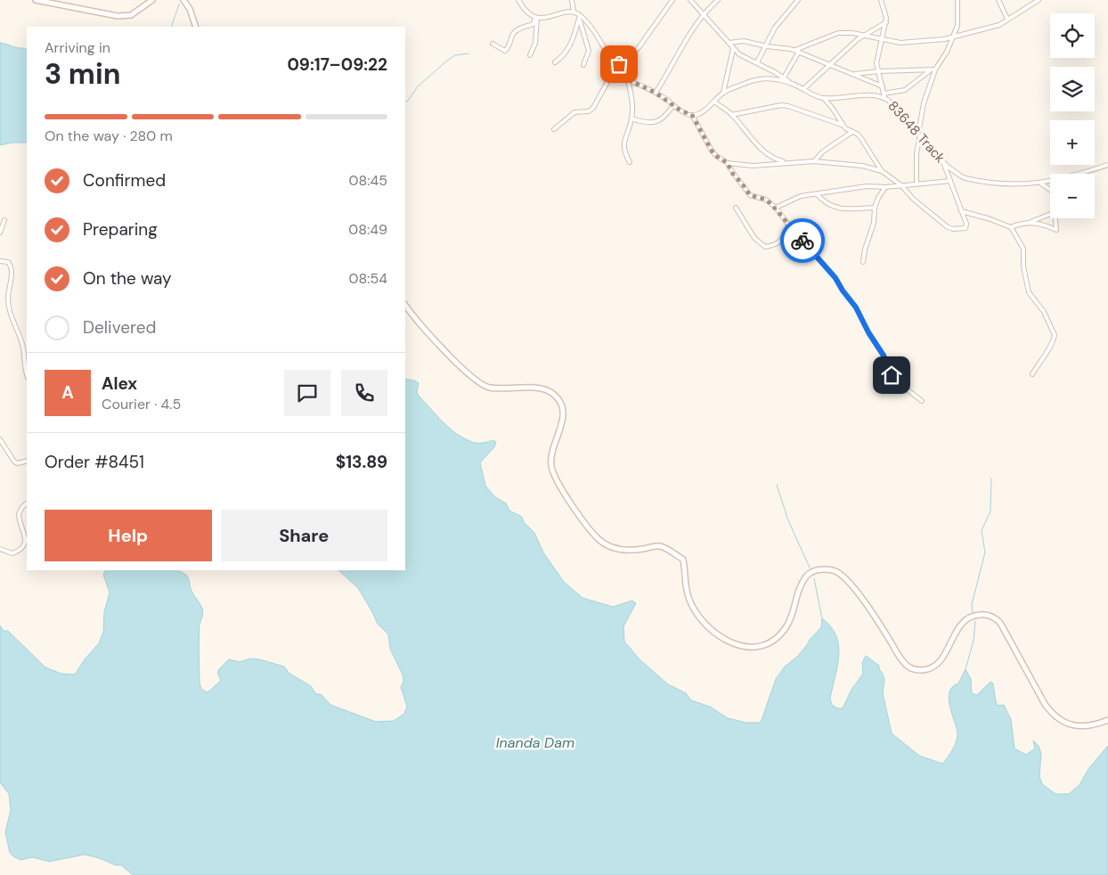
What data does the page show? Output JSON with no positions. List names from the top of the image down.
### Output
{
  "streets": {
    "street": ["83648 Track"]
  },
  "water": ["Inanda Dam"],
  "page": {
    "map_buttons": ["+", "−"],
    "heading": ["3 min", "Arriving in", "09:17–09:22"],
    "panel": [
      "Alex",
      "Courier · 4.5",
      "Order #8451",
      "$13.89"
    ],
    "bar": "On the way · 280 m",
    "list": [
      ["Confirmed", "08:45"],
      ["Preparing", "08:49"],
      ["On the way", "08:54"],
      "Delivered"
    ],
    "round": "A",
    "buttons": ["Help", "Share"]
  }
}
